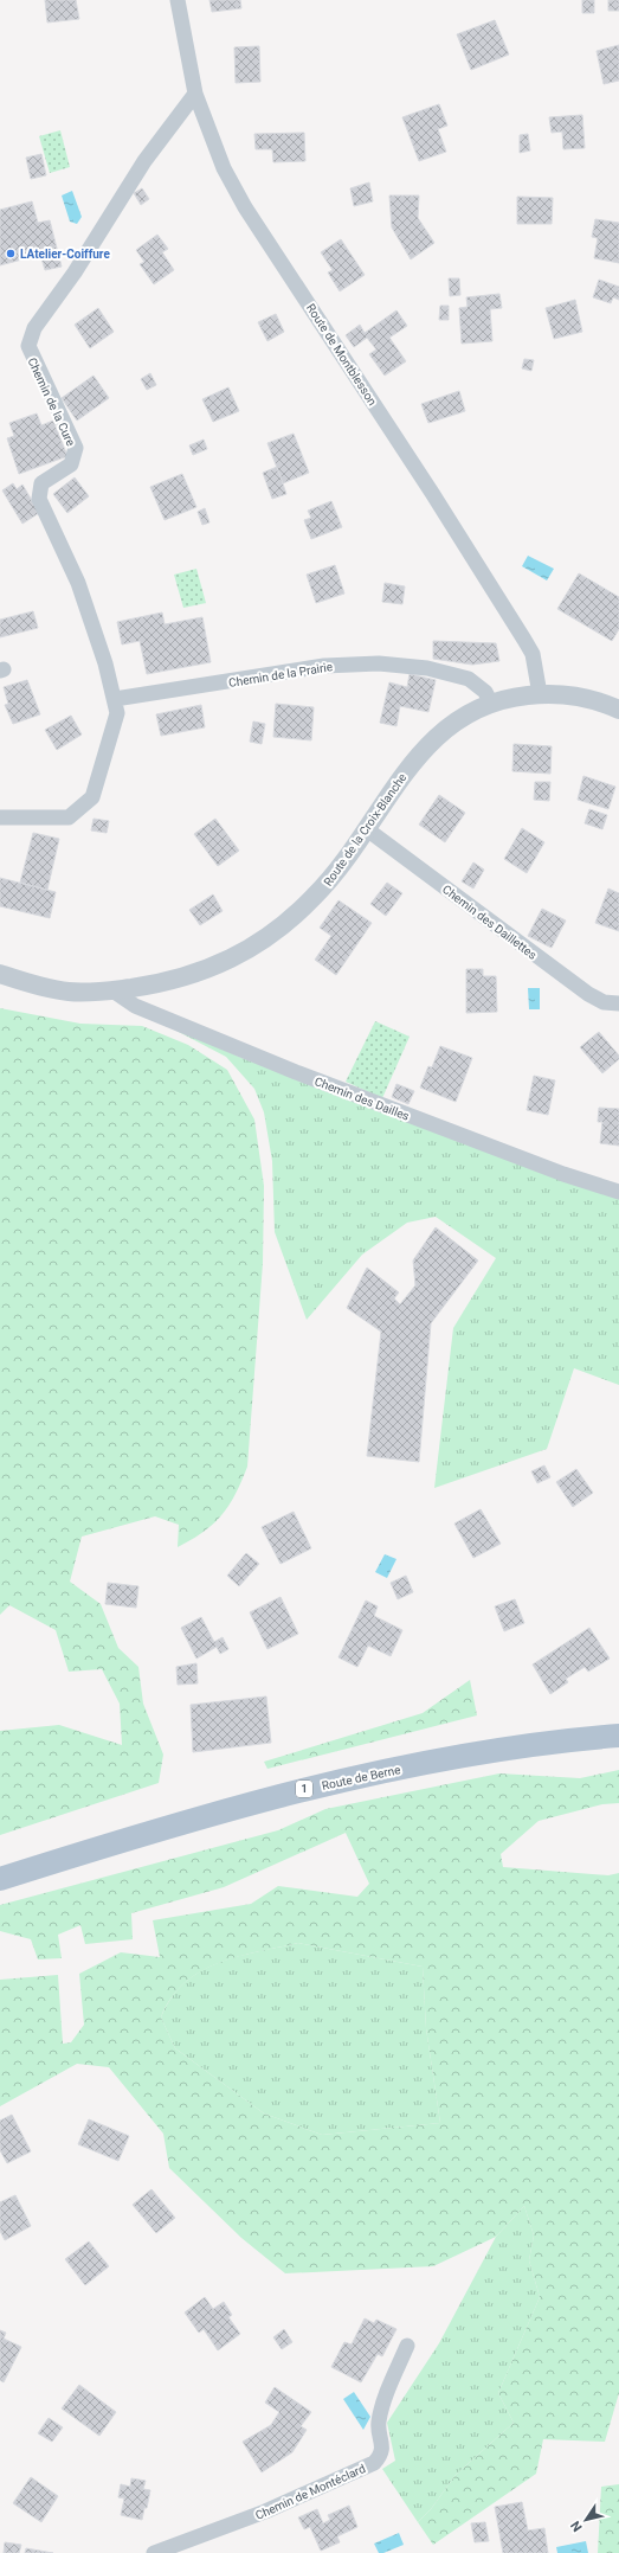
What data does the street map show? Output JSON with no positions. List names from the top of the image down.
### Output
{
  "streets": {
    "main road": ["Route de Berne", "1"],
    "street": [
      "Route de Montblesson",
      "Chemin de la Cure",
      "Chemin de la Prairie",
      "Route de la Croix-Blanche",
      "Chemin des Daillettes",
      "Chemin des Dailles",
      "Chemin de Montéclard"
    ]
  },
  "crossings": [
    ["Route de Montblesson", "Chemin de la Cure"],
    ["Route de Montblesson", "Route de la Croix-Blanche"],
    ["Chemin de la Cure", "Chemin de la Prairie"],
    ["Chemin de la Prairie", "Route de la Croix-Blanche"],
    ["Route de la Croix-Blanche", "Chemin des Daillettes"],
    ["Route de la Croix-Blanche", "Chemin des Dailles"]
  ],
  "places": ["LAtelier-Coiffure"],
  "north": "bottom left"
}
